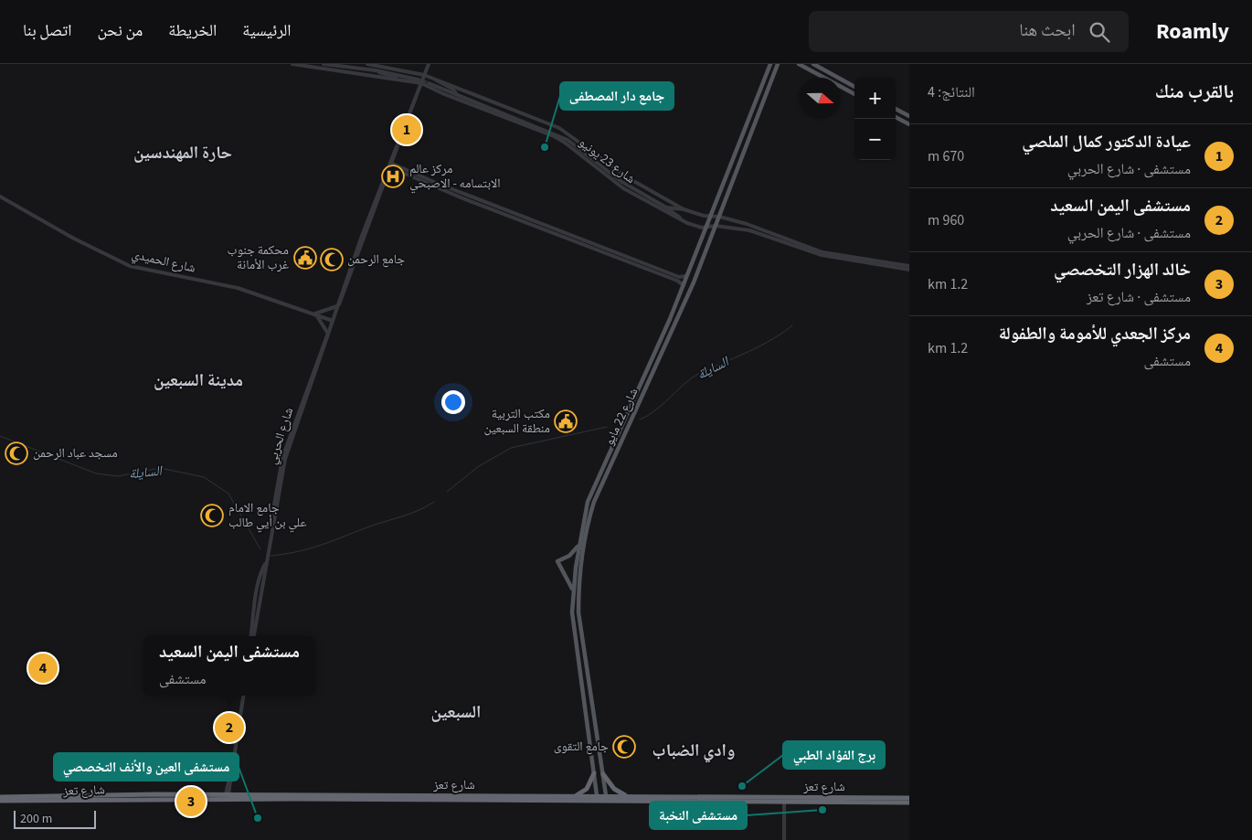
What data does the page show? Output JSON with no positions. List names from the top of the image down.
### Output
{
  "streets": {
    "highway": ["شارع تعز"],
    "main road": ["شارع 22 مايو"],
    "street": ["شارع 23 يونيو", "شارع الحميدي", "شارع الحربي"]
  },
  "crossings": [
    ["شارع 23 يونيو", "شارع 22 مايو"],
    ["شارع 23 يونيو", "شارع الحربي"],
    ["شارع الحميدي", "شارع الحربي"],
    ["شارع 22 مايو", "شارع تعز"]
  ],
  "districts": [
    "حارة المهندسين",
    "مدينة السبعين",
    "السبعين",
    "وادي الضباب"
  ],
  "water": ["السايلة"],
  "places": {
    "other": [
      "جامع دار المصطفى",
      "برج الفؤاد الطبي",
      "مستشفى النخبة",
      "مستشفى العين والأنف التخصصي"
    ],
    "hospital": ["مركز عالم الابتسامه - الاصبحي"],
    "public building": ["محكمة جنوب غرب الأمانة", "مكتب التربية منطقة السبعين"],
    "mosque": [
      "جامع الرحمن",
      "مسجد عباد الرحمن",
      "جامع الامام علي بن أيي طالب",
      "جامع التقوى"
    ]
  },
  "scale_bar": "200 m",
  "north": "right",
  "page": {
    "header": "Roamly",
    "search": "ابحث هنا",
    "nav": [
      "الرئيسية",
      "الخريطة",
      "من نحن",
      "اتصل بنا"
    ],
    "heading": ["بالقرب منك", "النتائج: 4"],
    "map_buttons": ["+", "−"],
    "pins": [
      "1",
      "4",
      "2",
      "3"
    ],
    "list": [
      {
        "mark": "1",
        "name": "عيادة الدكتور كمال الملصي",
        "note": "مستشفى · شارع الحربي",
        "value": "670 m"
      },
      {
        "mark": "2",
        "name": "مستشفى اليمن السعيد",
        "note": "مستشفى · شارع الحربي",
        "value": "960 m"
      },
      {
        "mark": "3",
        "name": "خالد الهزار التخصصي",
        "note": "مستشفى · شارع تعز",
        "value": "1.2 km"
      },
      {
        "mark": "4",
        "name": "مركز الجعدي للأمومة والطفولة",
        "note": "مستشفى",
        "value": "1.2 km"
      }
    ],
    "popup": ["مستشفى اليمن السعيد", "مستشفى"],
    "scale": "200 m"
  }
}
